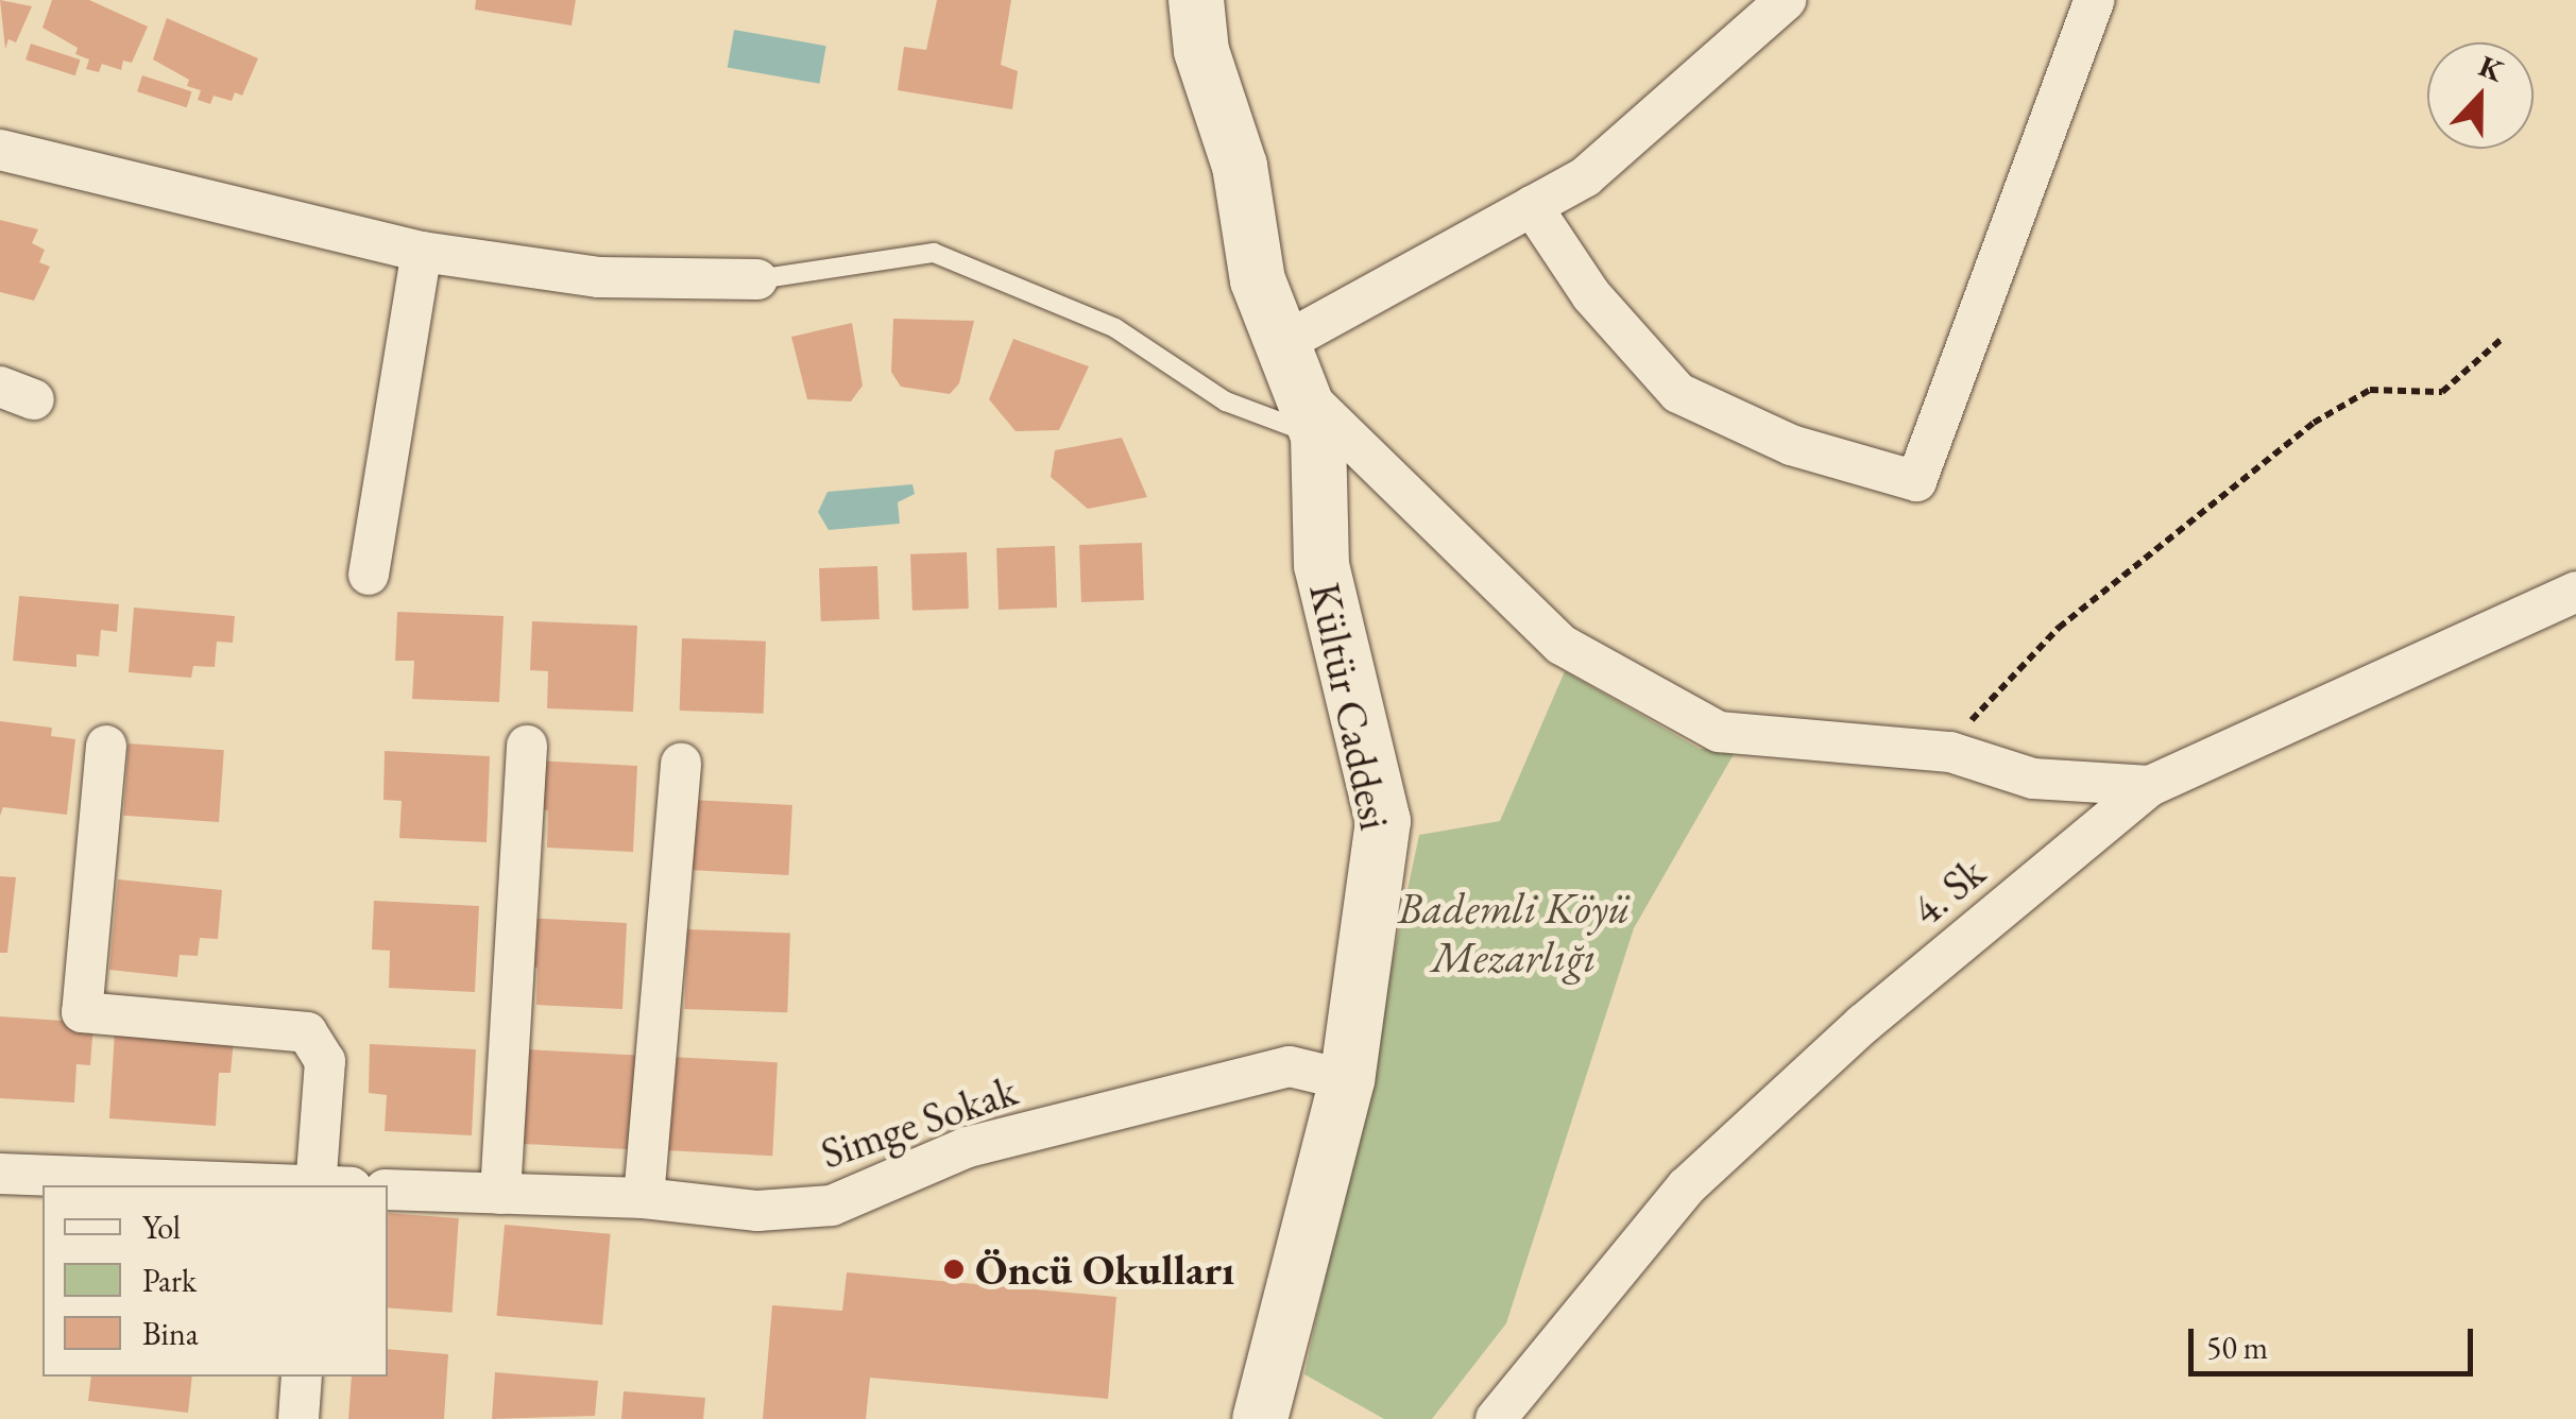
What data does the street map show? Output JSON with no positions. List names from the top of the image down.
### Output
{
  "streets": {
    "street": ["Kültür Caddesi", "4. Sk", "Simge Sokak"]
  },
  "crossings": [
    ["Kültür Caddesi", "Simge Sokak"]
  ],
  "parks": ["Bademli Köyü Mezarlığı"],
  "places": ["Öncü Okulları"],
  "legend": ["Yol", "Park", "Bina"],
  "scale_bar": "50 m",
  "north": "top"
}
